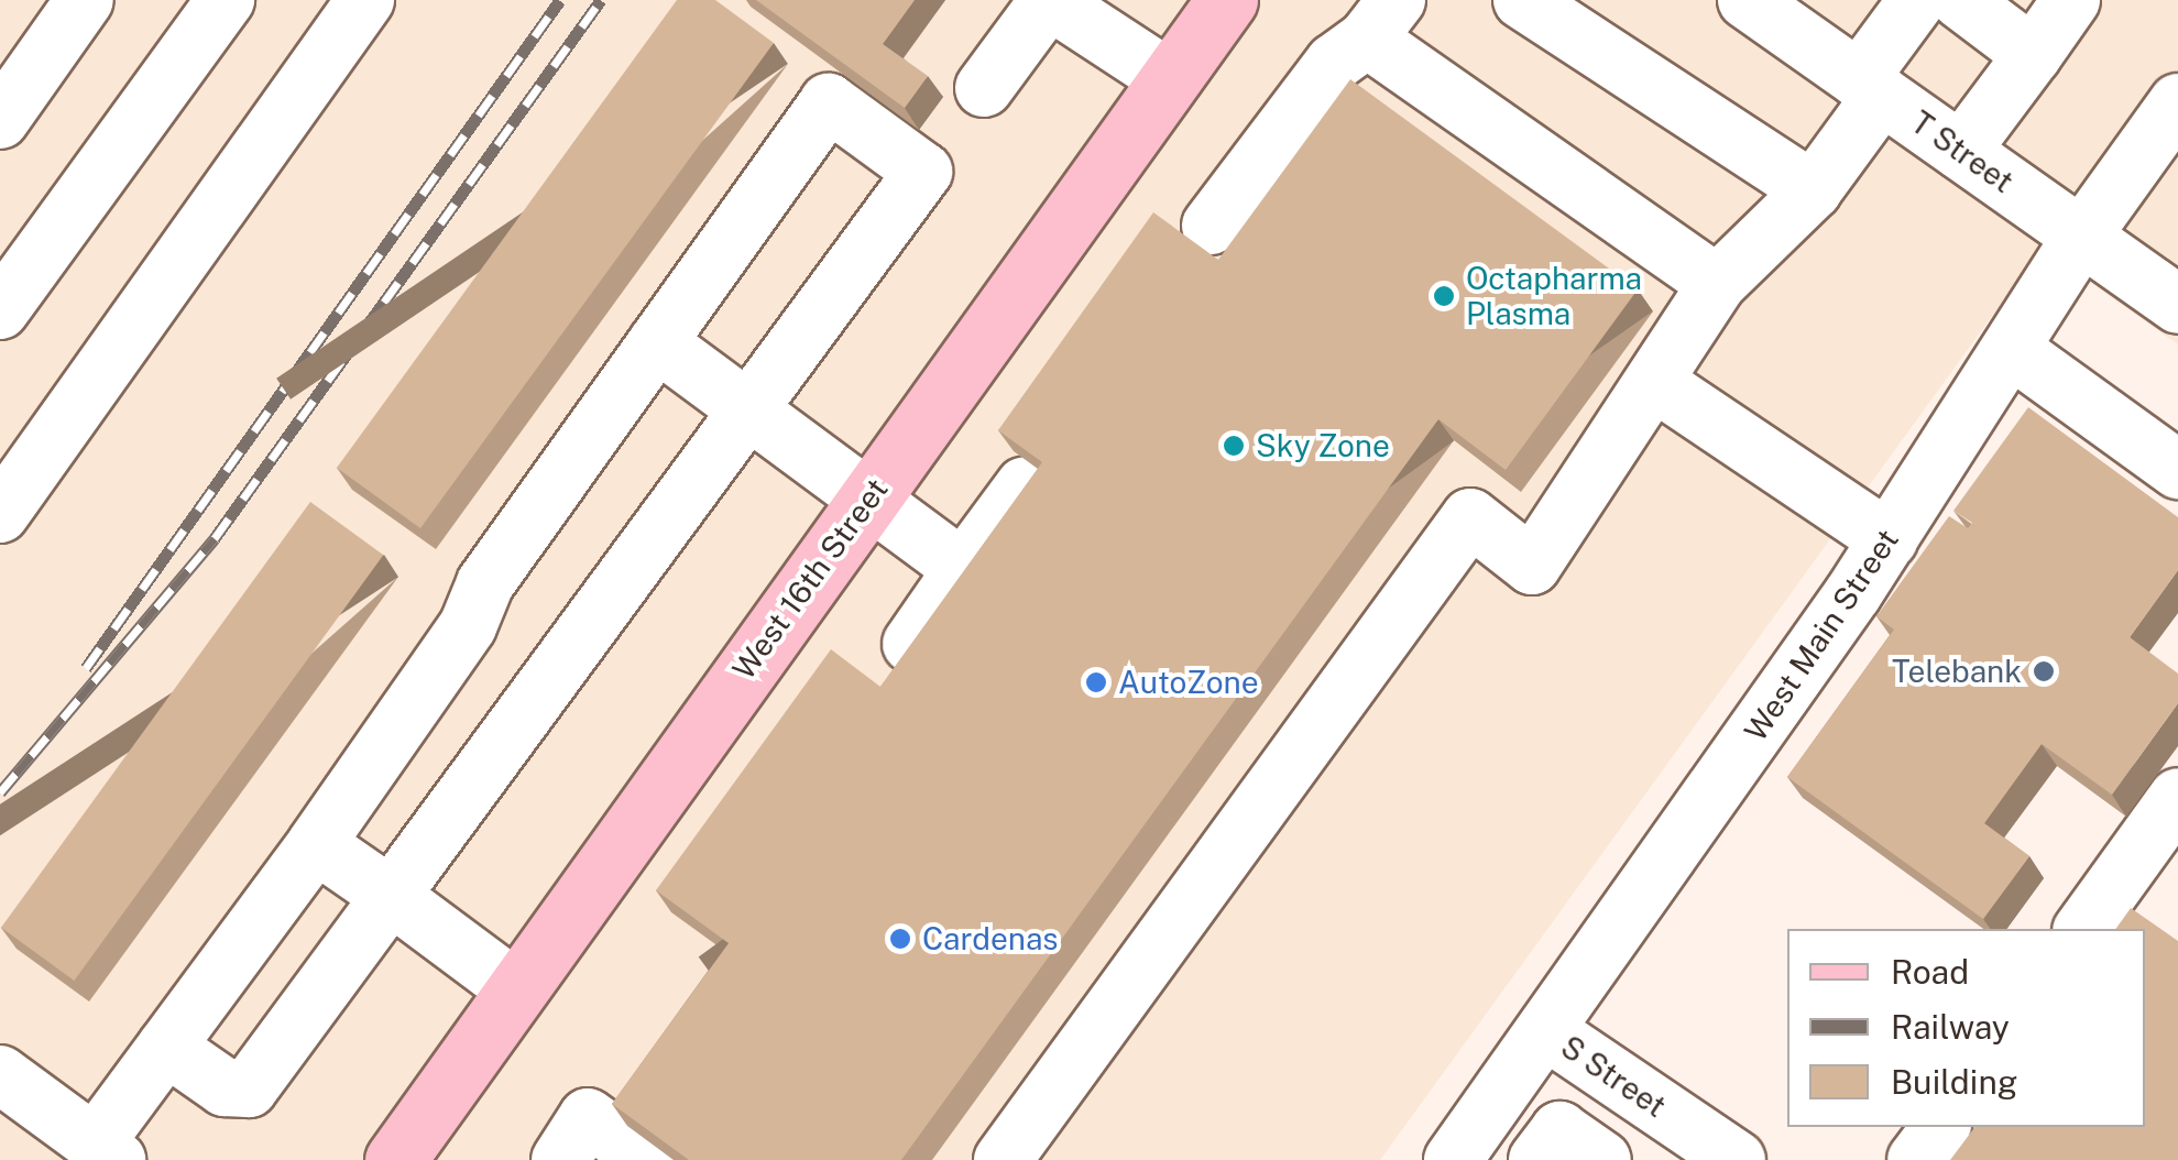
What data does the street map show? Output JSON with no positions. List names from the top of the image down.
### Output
{
  "streets": {
    "main road": ["West 16th Street"],
    "street": ["T Street", "West Main Street", "S Street"]
  },
  "crossings": [
    ["T Street", "West Main Street"],
    ["West Main Street", "S Street"]
  ],
  "places": [
    "Octapharma Plasma",
    "Sky Zone",
    "Telebank",
    "AutoZone",
    "Cardenas"
  ],
  "legend": ["Road", "Railway", "Building"]
}
